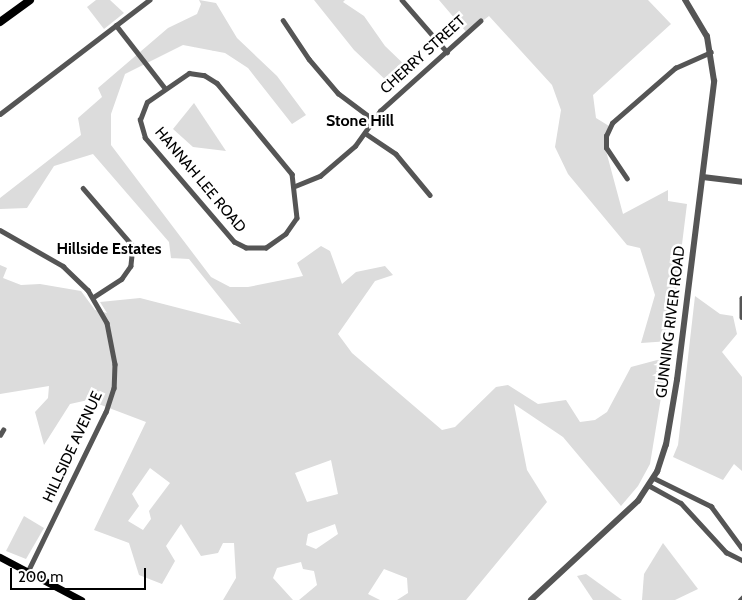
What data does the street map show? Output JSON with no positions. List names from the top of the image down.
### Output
{
  "streets": {
    "street": [
      "CHERRY STREET",
      "HANNAH LEE ROAD",
      "GUNNING RIVER ROAD",
      "HILLSIDE AVENUE"
    ]
  },
  "crossings": [
    ["CHERRY STREET", "HANNAH LEE ROAD"]
  ],
  "districts": ["Stone Hill", "Hillside Estates"],
  "scale_bar": "200 m"
}
